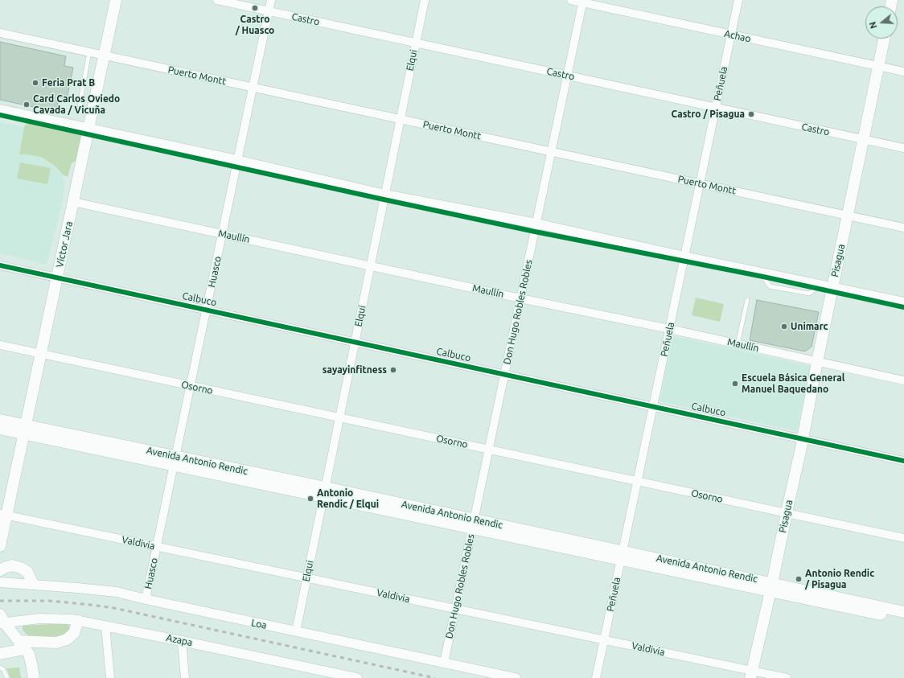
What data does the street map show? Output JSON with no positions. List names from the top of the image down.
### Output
{
  "streets": {
    "main road": ["Víctor Jara", "Pisagua", "Avenida Antonio Rendic"],
    "street": [
      "Castro",
      "Achao",
      "Elqui",
      "Puerto Montt",
      "Peñuela",
      "Maullín",
      "Huasco",
      "Calbuco",
      "Don Hugo Robles Robles",
      "Osorno",
      "Valdivia",
      "Loa",
      "Azapa"
    ]
  },
  "crossings": [
    ["Castro", "Elqui"],
    ["Castro", "Peñuela"],
    ["Castro", "Pisagua"],
    ["Castro", "Huasco"],
    ["Castro", "Don Hugo Robles Robles"],
    ["Achao", "Peñuela"],
    ["Achao", "Pisagua"],
    ["Achao", "Don Hugo Robles Robles"],
    ["Elqui", "Puerto Montt"],
    ["Elqui", "Maullín"],
    ["Elqui", "Calbuco"],
    ["Elqui", "Osorno"],
    ["Elqui", "Avenida Antonio Rendic"],
    ["Elqui", "Valdivia"],
    ["Elqui", "Loa"],
    ["Puerto Montt", "Peñuela"],
    ["Puerto Montt", "Víctor Jara"],
    ["Puerto Montt", "Pisagua"],
    ["Puerto Montt", "Huasco"],
    ["Puerto Montt", "Don Hugo Robles Robles"],
    ["Peñuela", "Maullín"],
    ["Peñuela", "Calbuco"],
    ["Peñuela", "Osorno"],
    ["Peñuela", "Avenida Antonio Rendic"],
    ["Peñuela", "Valdivia"],
    ["Maullín", "Víctor Jara"],
    ["Maullín", "Pisagua"],
    ["Maullín", "Huasco"],
    ["Maullín", "Don Hugo Robles Robles"],
    ["Víctor Jara", "Calbuco"],
    ["Víctor Jara", "Osorno"],
    ["Víctor Jara", "Avenida Antonio Rendic"],
    ["Víctor Jara", "Valdivia"],
    ["Pisagua", "Calbuco"],
    ["Pisagua", "Osorno"],
    ["Pisagua", "Avenida Antonio Rendic"],
    ["Pisagua", "Valdivia"],
    ["Huasco", "Calbuco"],
    ["Huasco", "Osorno"],
    ["Huasco", "Avenida Antonio Rendic"],
    ["Huasco", "Valdivia"],
    ["Huasco", "Loa"],
    ["Calbuco", "Don Hugo Robles Robles"],
    ["Don Hugo Robles Robles", "Osorno"],
    ["Don Hugo Robles Robles", "Avenida Antonio Rendic"],
    ["Don Hugo Robles Robles", "Valdivia"],
    ["Don Hugo Robles Robles", "Loa"]
  ],
  "places": [
    "Castro / Huasco",
    "Feria Prat B",
    "Card Carlos Oviedo Cavada / Vicuña",
    "Castro / Pisagua",
    "Unimarc",
    "sayayinfitness",
    "Escuela Básica General Manuel Baquedano",
    "Antonio Rendic / Elqui",
    "Antonio Rendic / Pisagua"
  ],
  "north": "left"
}
